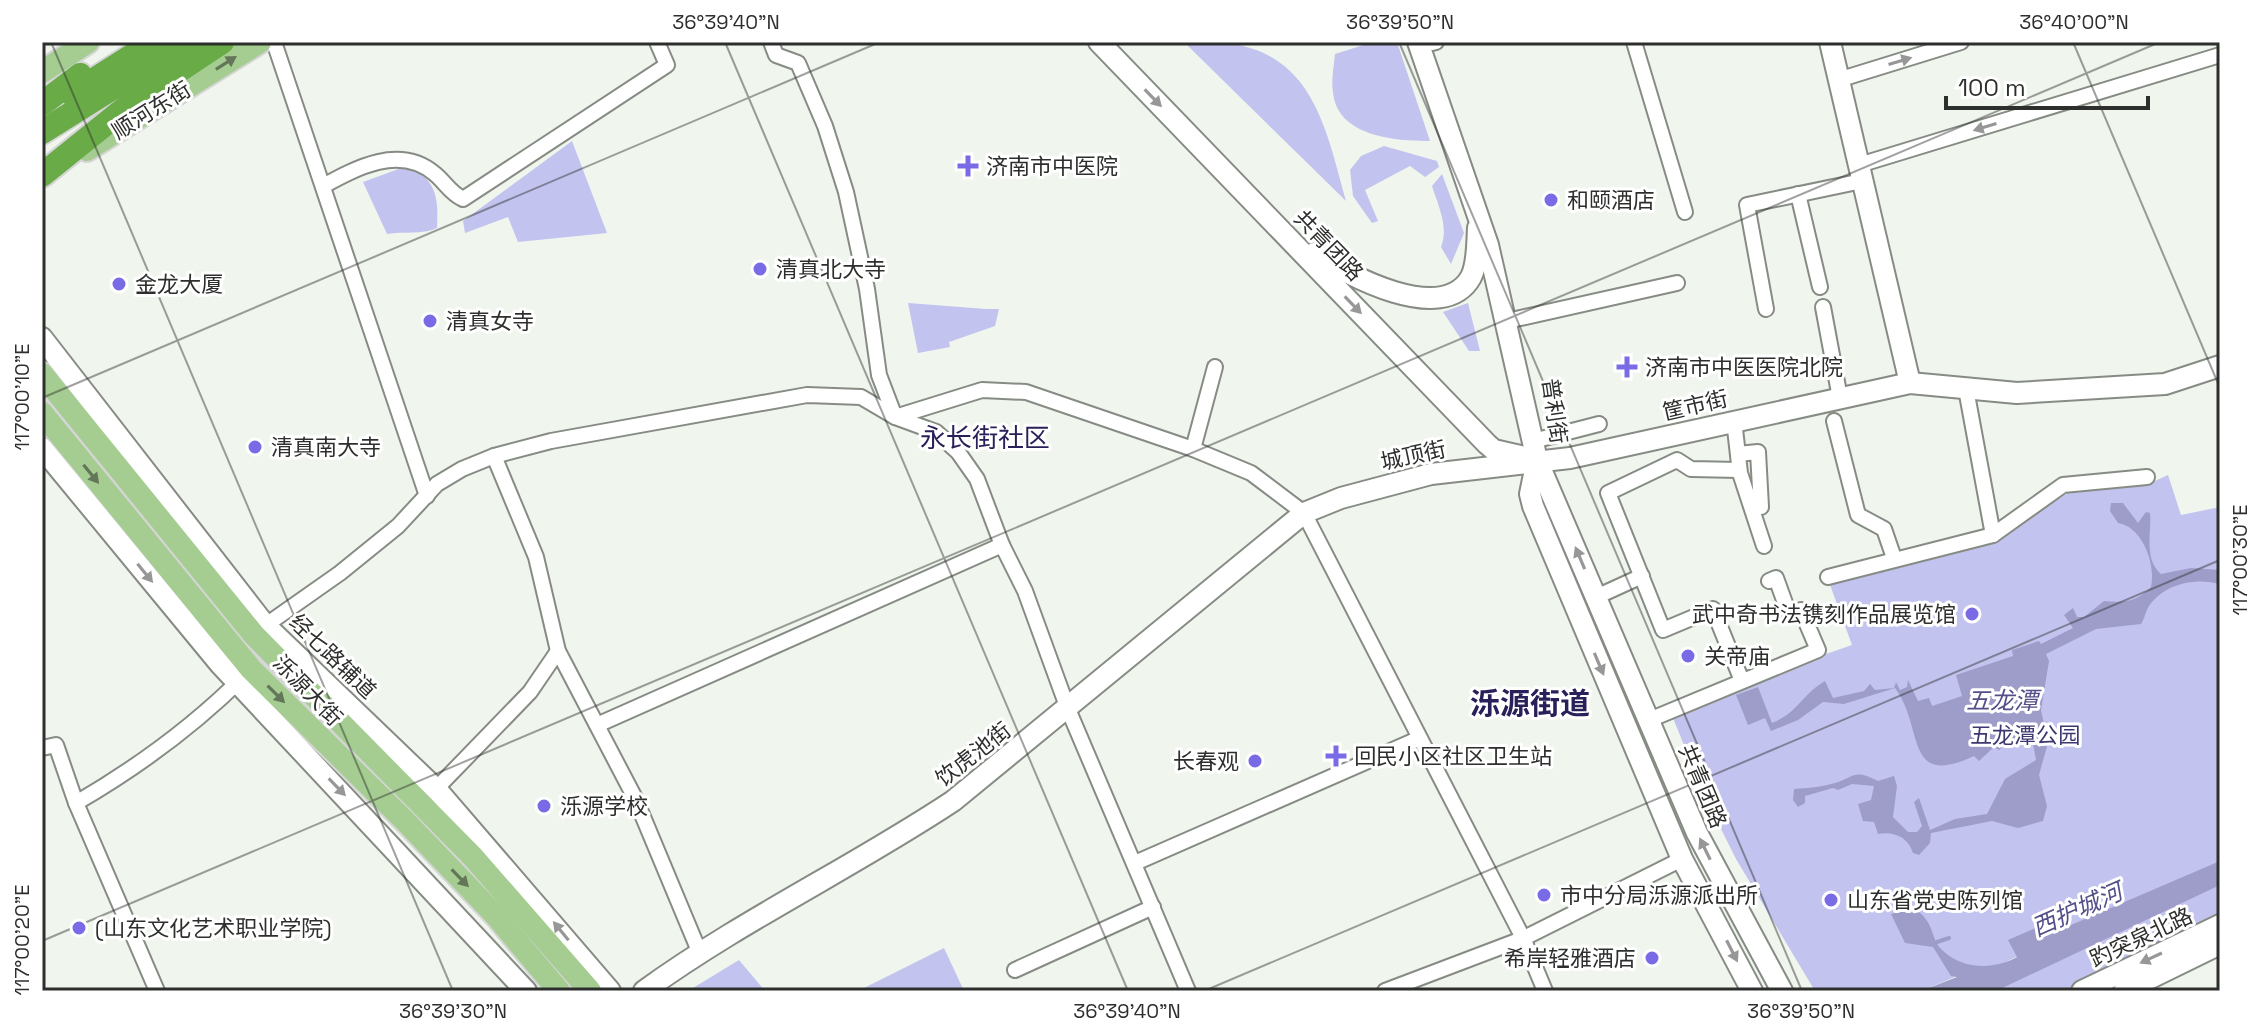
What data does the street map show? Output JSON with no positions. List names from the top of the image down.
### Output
{
  "streets": {
    "main road": ["顺河东街", "泺源大街"],
    "street": [
      "共青团路",
      "筐市街",
      "普利街",
      "城顶街",
      "经七路辅道",
      "饮虎池街",
      "趵突泉北路"
    ]
  },
  "crossings": [
    ["共青团路", "筐市街"],
    ["共青团路", "普利街"],
    ["共青团路", "城顶街"],
    ["筐市街", "普利街"],
    ["筐市街", "城顶街"],
    ["普利街", "城顶街"],
    ["城顶街", "饮虎池街"],
    ["经七路辅道", "泺源大街"]
  ],
  "one_way": ["顺河东街"],
  "districts": ["永长街社区", "泺源街道"],
  "water": ["五龙潭", "西护城河"],
  "parks": ["五龙潭公园"],
  "places": {
    "health": ["济南市中医院", "济南市中医医院北院", "回民小区社区卫生站"],
    "other": [
      "和颐酒店",
      "清真北大寺",
      "金龙大厦",
      "清真女寺",
      "清真南大寺",
      "武中奇书法镌刻作品展览馆",
      "关帝庙",
      "长春观",
      "泺源学校",
      "市中分局泺源派出所",
      "山东省党史陈列馆",
      "(山东文化艺术职业学院)",
      "希岸轻雅酒店"
    ]
  },
  "scale_bar": "100 m",
  "coordinates": [
    "36°39'40\"N",
    "36°39'50\"N",
    "36°40'00\"N",
    "117°00'10\"E",
    "117°00'30\"E",
    "117°00'20\"E",
    "36°39'30\"N"
  ]
}
